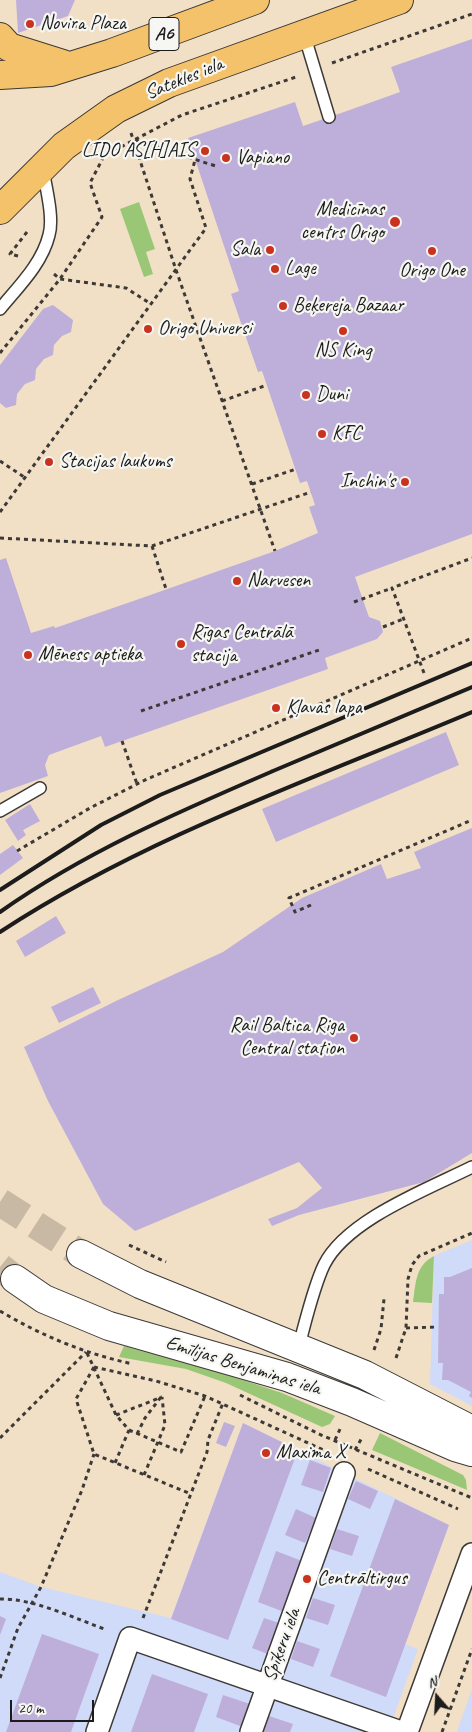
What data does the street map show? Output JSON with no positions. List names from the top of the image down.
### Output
{
  "streets": {
    "highway": ["A6", "Satekles iela"],
    "street": ["Emīlijas Benjamiņas iela", "Spīķeru iela"]
  },
  "places": [
    "Novira Plaza",
    "LIDO AS[H]AIS",
    "Vapiano",
    "Medicīnas centrs Origo",
    "Sala",
    "Origo One",
    "Lage",
    "Beķereja Bazaar",
    "Origo Universi",
    "NS King",
    "Duni",
    "KFC",
    "Stacijas laukums",
    "Inchin's",
    "Narvesen",
    "Rīgas Centrālā stacija",
    "Mēness aptieka",
    "Kļavas lapa",
    "Rail Baltica Riga Central station",
    "Maxima X",
    "Centrāltirgus"
  ],
  "scale_bar": "20 m",
  "north": "top"
}
